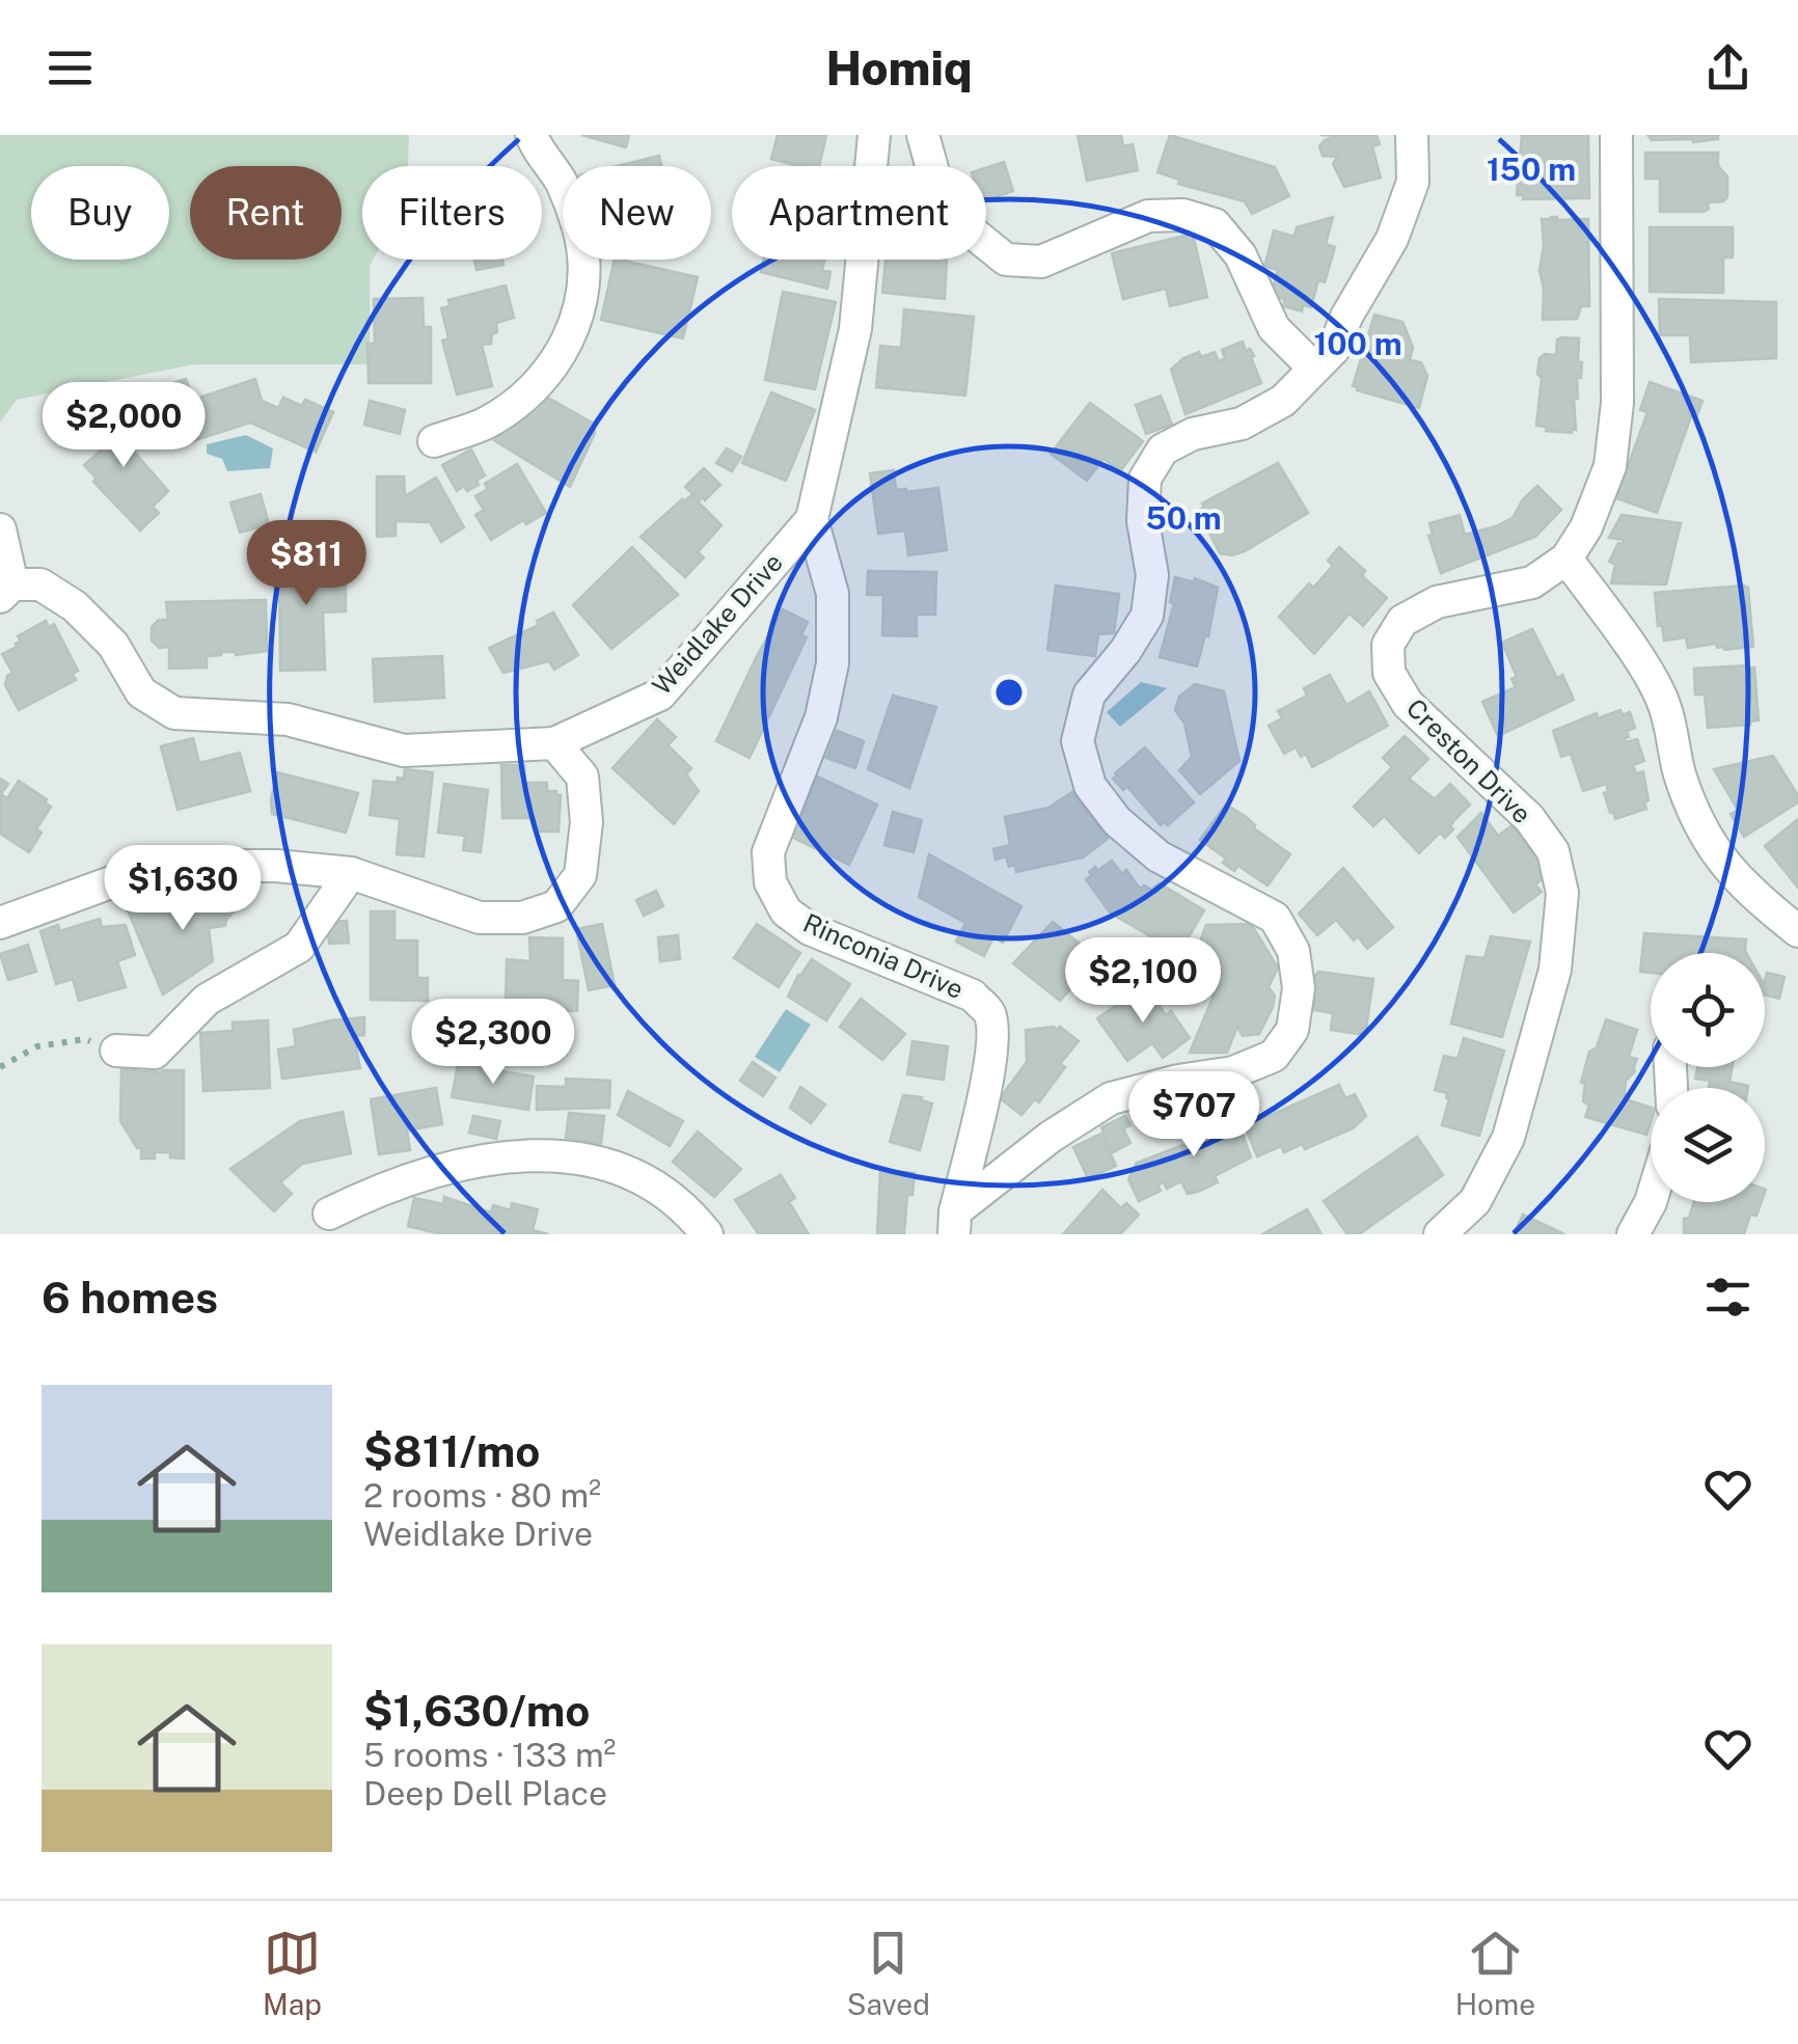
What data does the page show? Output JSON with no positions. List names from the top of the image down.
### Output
{
  "streets": {
    "street": ["Weidlake Drive", "Creston Drive", "Rinconia Drive"]
  },
  "crossings": [
    ["Weidlake Drive", "Rinconia Drive"]
  ],
  "page": {
    "header": "Homiq",
    "chip": [
      "Buy",
      "Rent",
      "Filters",
      "New",
      "Apartment"
    ],
    "price": [
      "$2,000",
      "$811",
      "$1,630",
      "$2,100",
      "$2,300",
      "$707"
    ],
    "heading": "6 homes",
    "list": [
      {
        "name": "$811/mo",
        "note": "2 rooms · 80 m² · Weidlake Drive"
      },
      {
        "name": "$1,630/mo",
        "note": "5 rooms · 133 m² · Deep Dell Place"
      }
    ],
    "tabs": ["Map", "Saved", "Home"]
  },
  "rings": ["150 m", "100 m", "50 m"]
}
